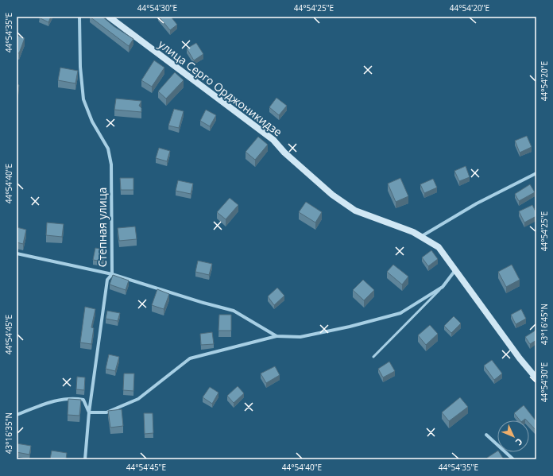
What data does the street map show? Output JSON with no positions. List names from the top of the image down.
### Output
{
  "streets": {
    "street": ["улица Серго Орджоникидзе", "Степная улица"]
  },
  "north": "bottom right",
  "coordinates": [
    "44°54'30\"E",
    "44°54'25\"E",
    "44°54'20\"E",
    "44°54'35\"E",
    "44°54'40\"E",
    "43°16'45\"N",
    "44°54'45\"E",
    "43°16'35\"N"
  ]
}
